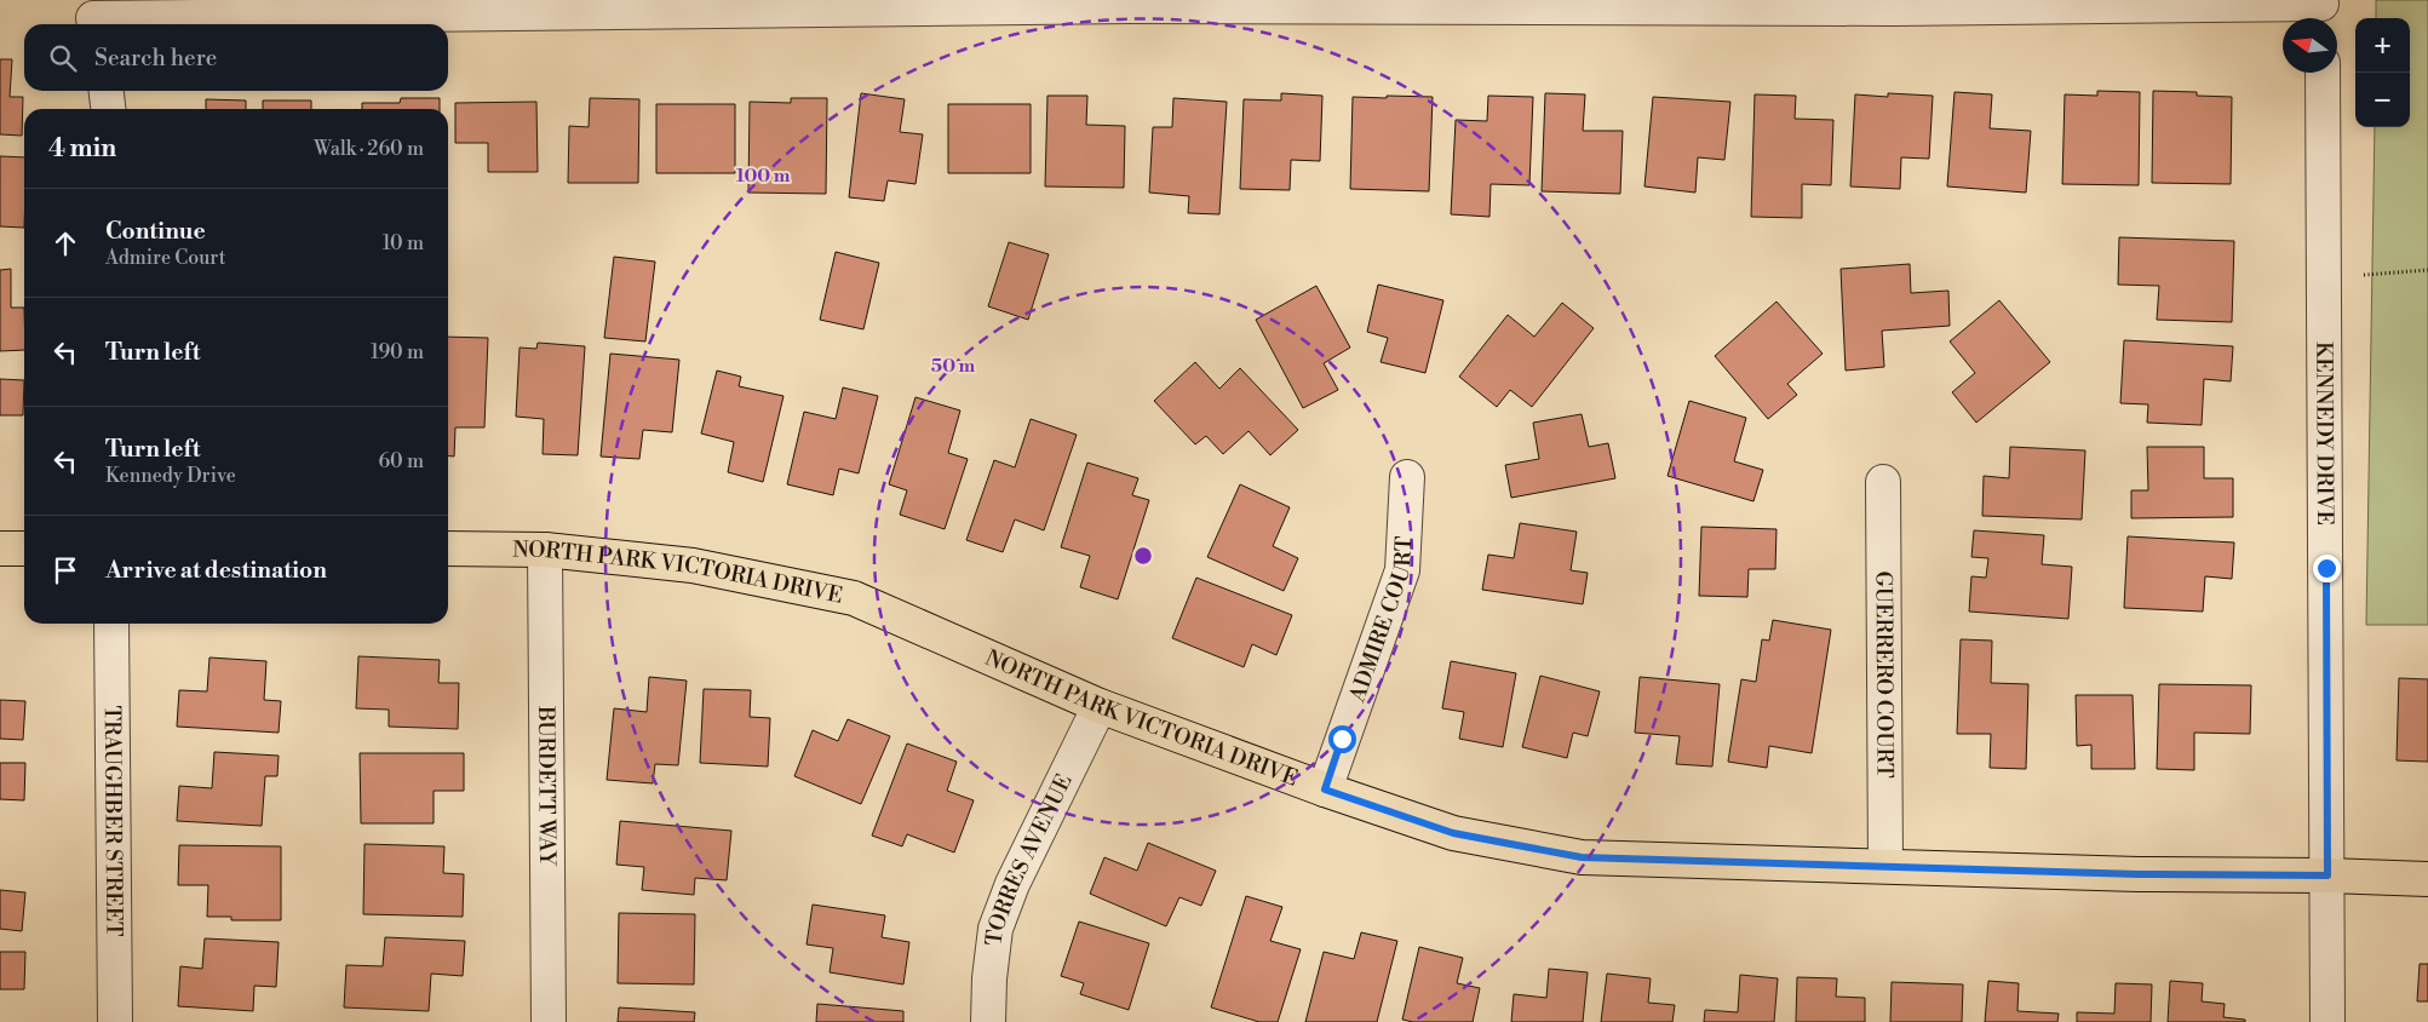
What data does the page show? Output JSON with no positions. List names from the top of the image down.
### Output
{
  "streets": {
    "main road": ["NORTH PARK VICTORIA DRIVE"],
    "street": [
      "KENNEDY DRIVE",
      "ADMIRE COURT",
      "GUERRERO COURT",
      "BURDETT WAY",
      "TRAUGHBER STREET",
      "TORRES AVENUE"
    ]
  },
  "crossings": [
    ["KENNEDY DRIVE", "NORTH PARK VICTORIA DRIVE"],
    ["NORTH PARK VICTORIA DRIVE", "ADMIRE COURT"],
    ["NORTH PARK VICTORIA DRIVE", "GUERRERO COURT"],
    ["NORTH PARK VICTORIA DRIVE", "BURDETT WAY"],
    ["NORTH PARK VICTORIA DRIVE", "TORRES AVENUE"]
  ],
  "north": "left",
  "page": {
    "map_buttons": ["+", "−"],
    "search": "Search here",
    "heading": ["4 min", "Walk · 260 m"],
    "list": [
      ["Continue", "Admire Court", "10 m"],
      ["Turn left", "190 m"],
      ["Turn left", "Kennedy Drive", "60 m"],
      "Arrive at destination"
    ]
  },
  "rings": ["100 m", "50 m"]
}
